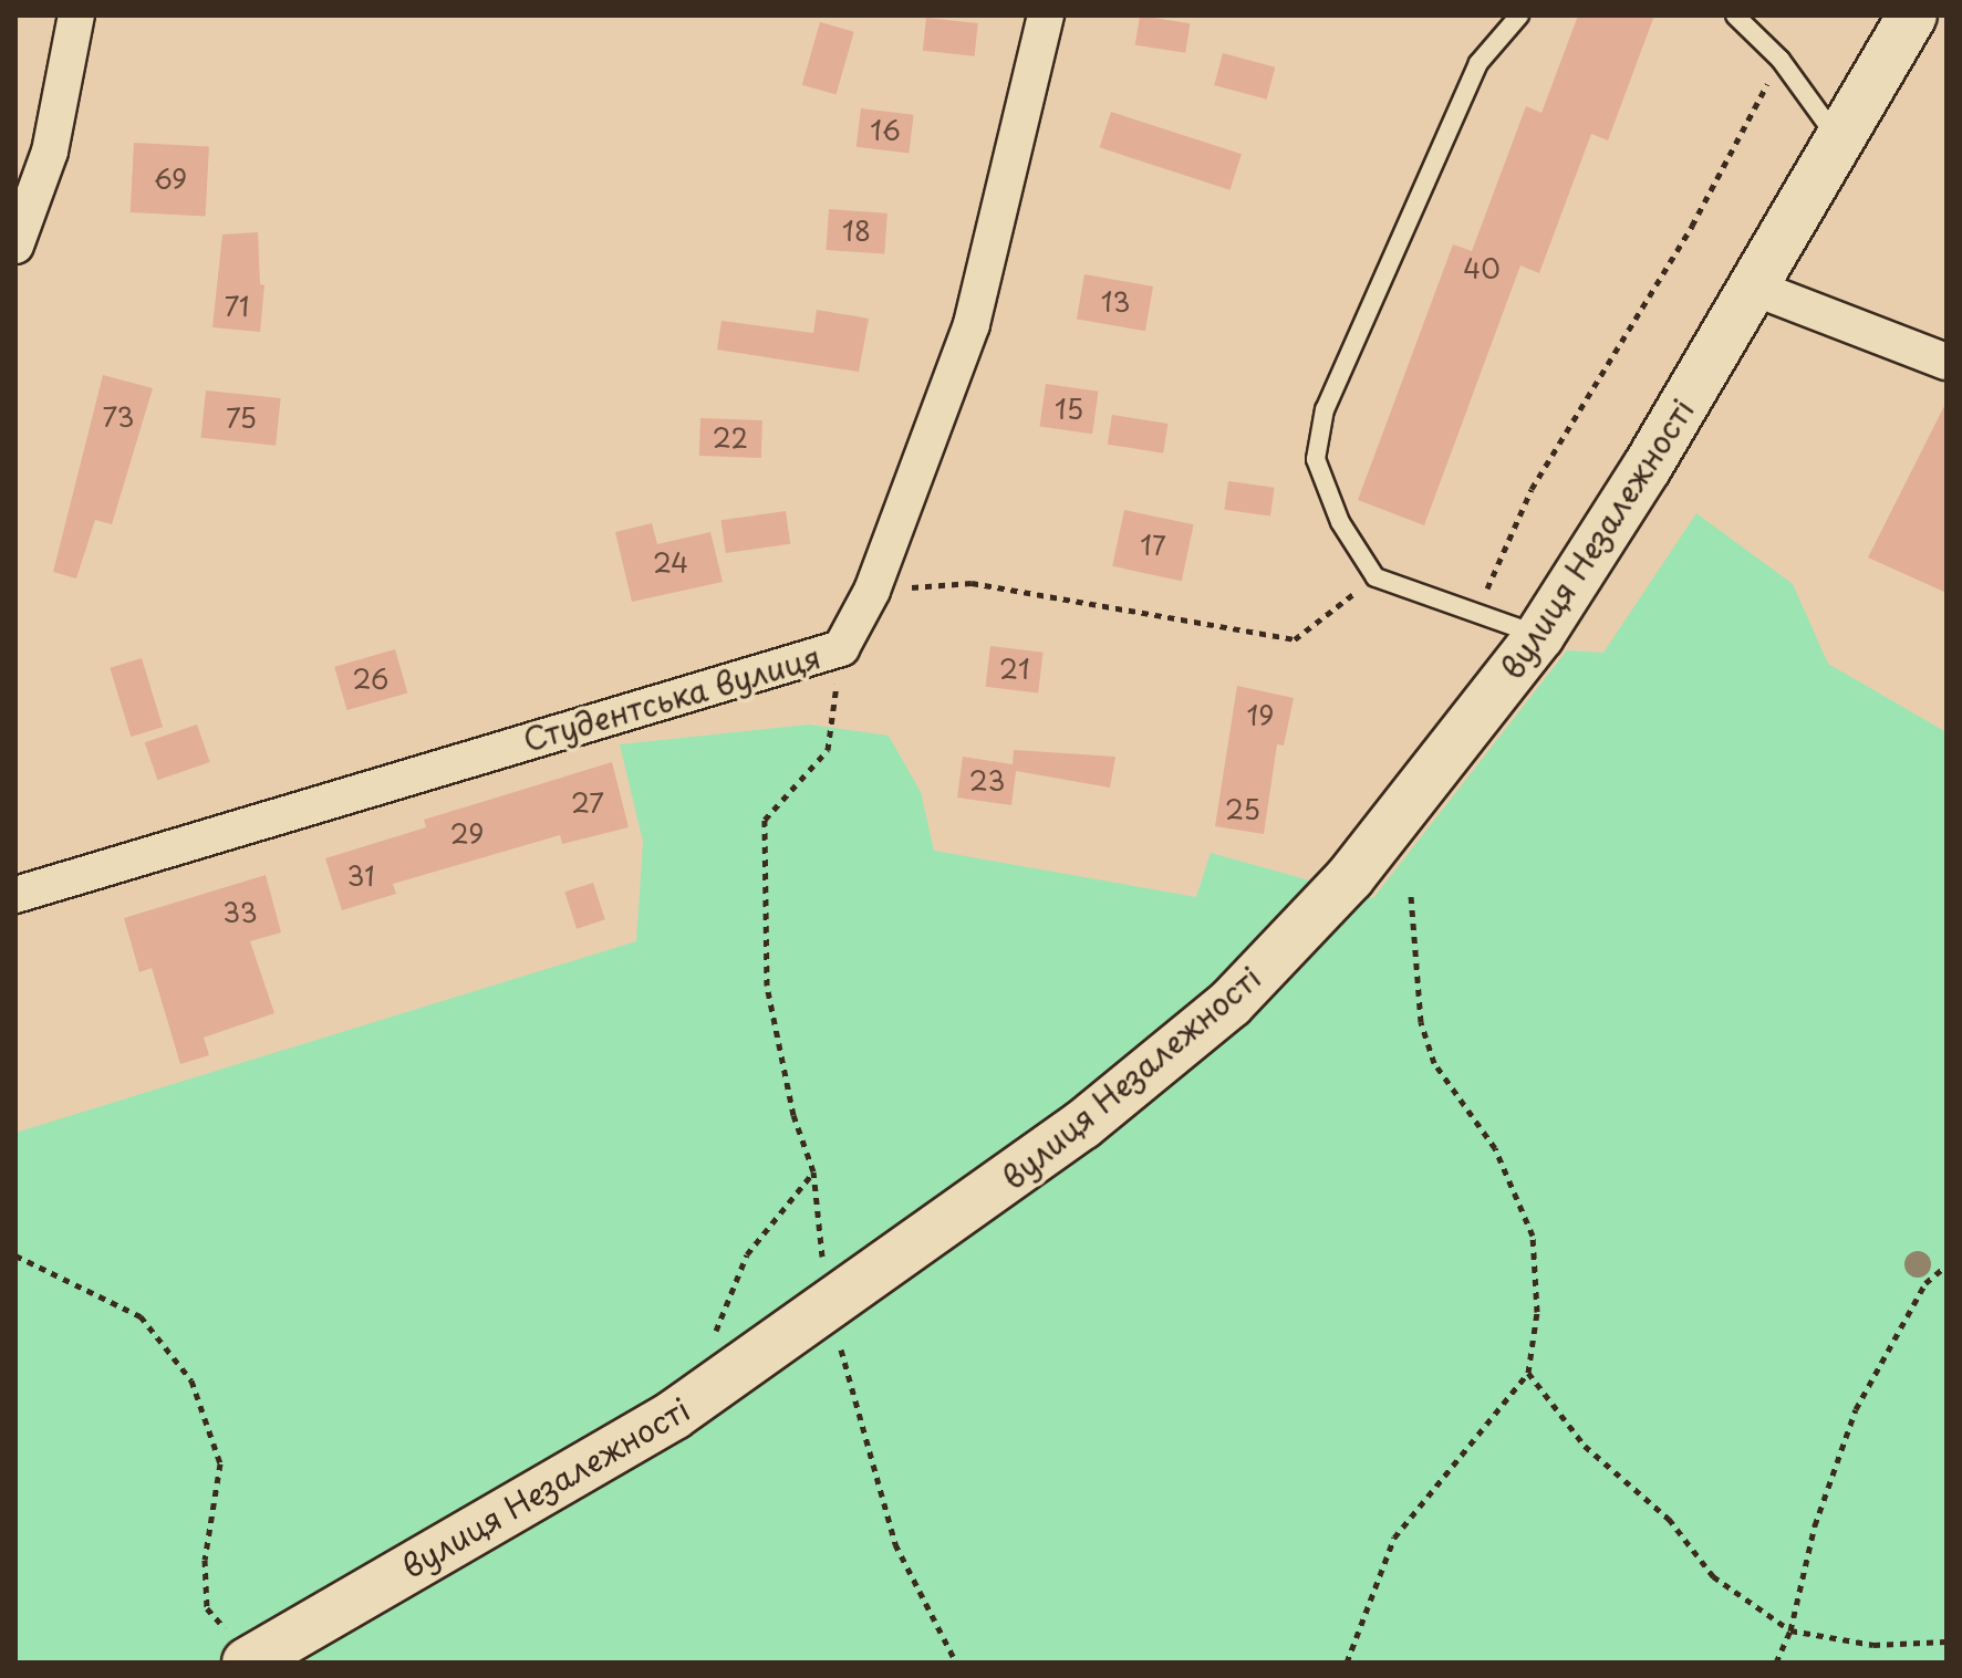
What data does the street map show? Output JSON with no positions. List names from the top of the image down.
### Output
{
  "streets": {
    "main road": ["вулиця Незалежності"],
    "street": ["Студентська вулиця"]
  },
  "house_numbers": [
    "16",
    "69",
    "18",
    "40",
    "13",
    "71",
    "15",
    "73",
    "75",
    "22",
    "17",
    "24",
    "21",
    "26",
    "19",
    "23",
    "27",
    "25",
    "29",
    "31",
    "33"
  ]
}
